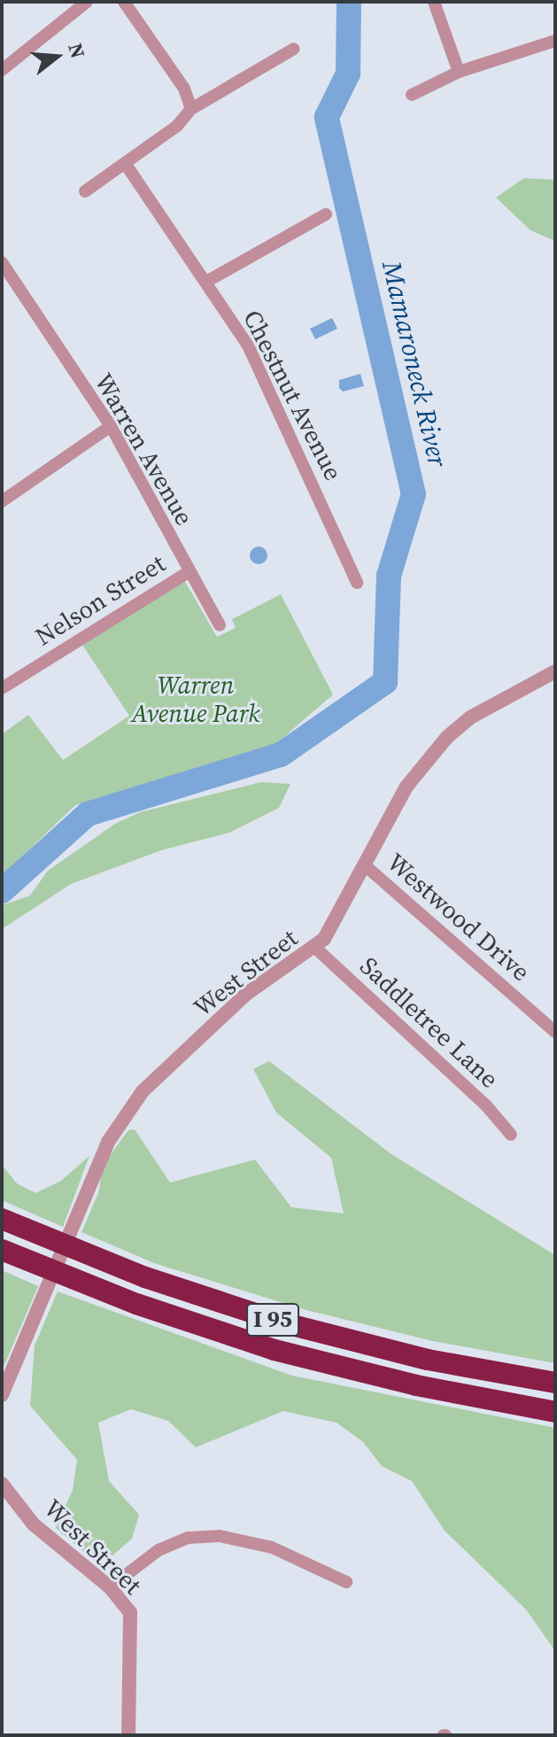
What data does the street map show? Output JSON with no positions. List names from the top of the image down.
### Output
{
  "streets": {
    "highway": ["I 95"],
    "street": [
      "Chestnut Avenue",
      "Warren Avenue",
      "Nelson Street",
      "Westwood Drive",
      "West Street",
      "Saddletree Lane"
    ]
  },
  "crossings": [
    ["Warren Avenue", "Nelson Street"],
    ["Westwood Drive", "West Street"],
    ["West Street", "Saddletree Lane"]
  ],
  "water": ["Mamaroneck River"],
  "parks": ["Warren Avenue Park"],
  "north": "right"
}
